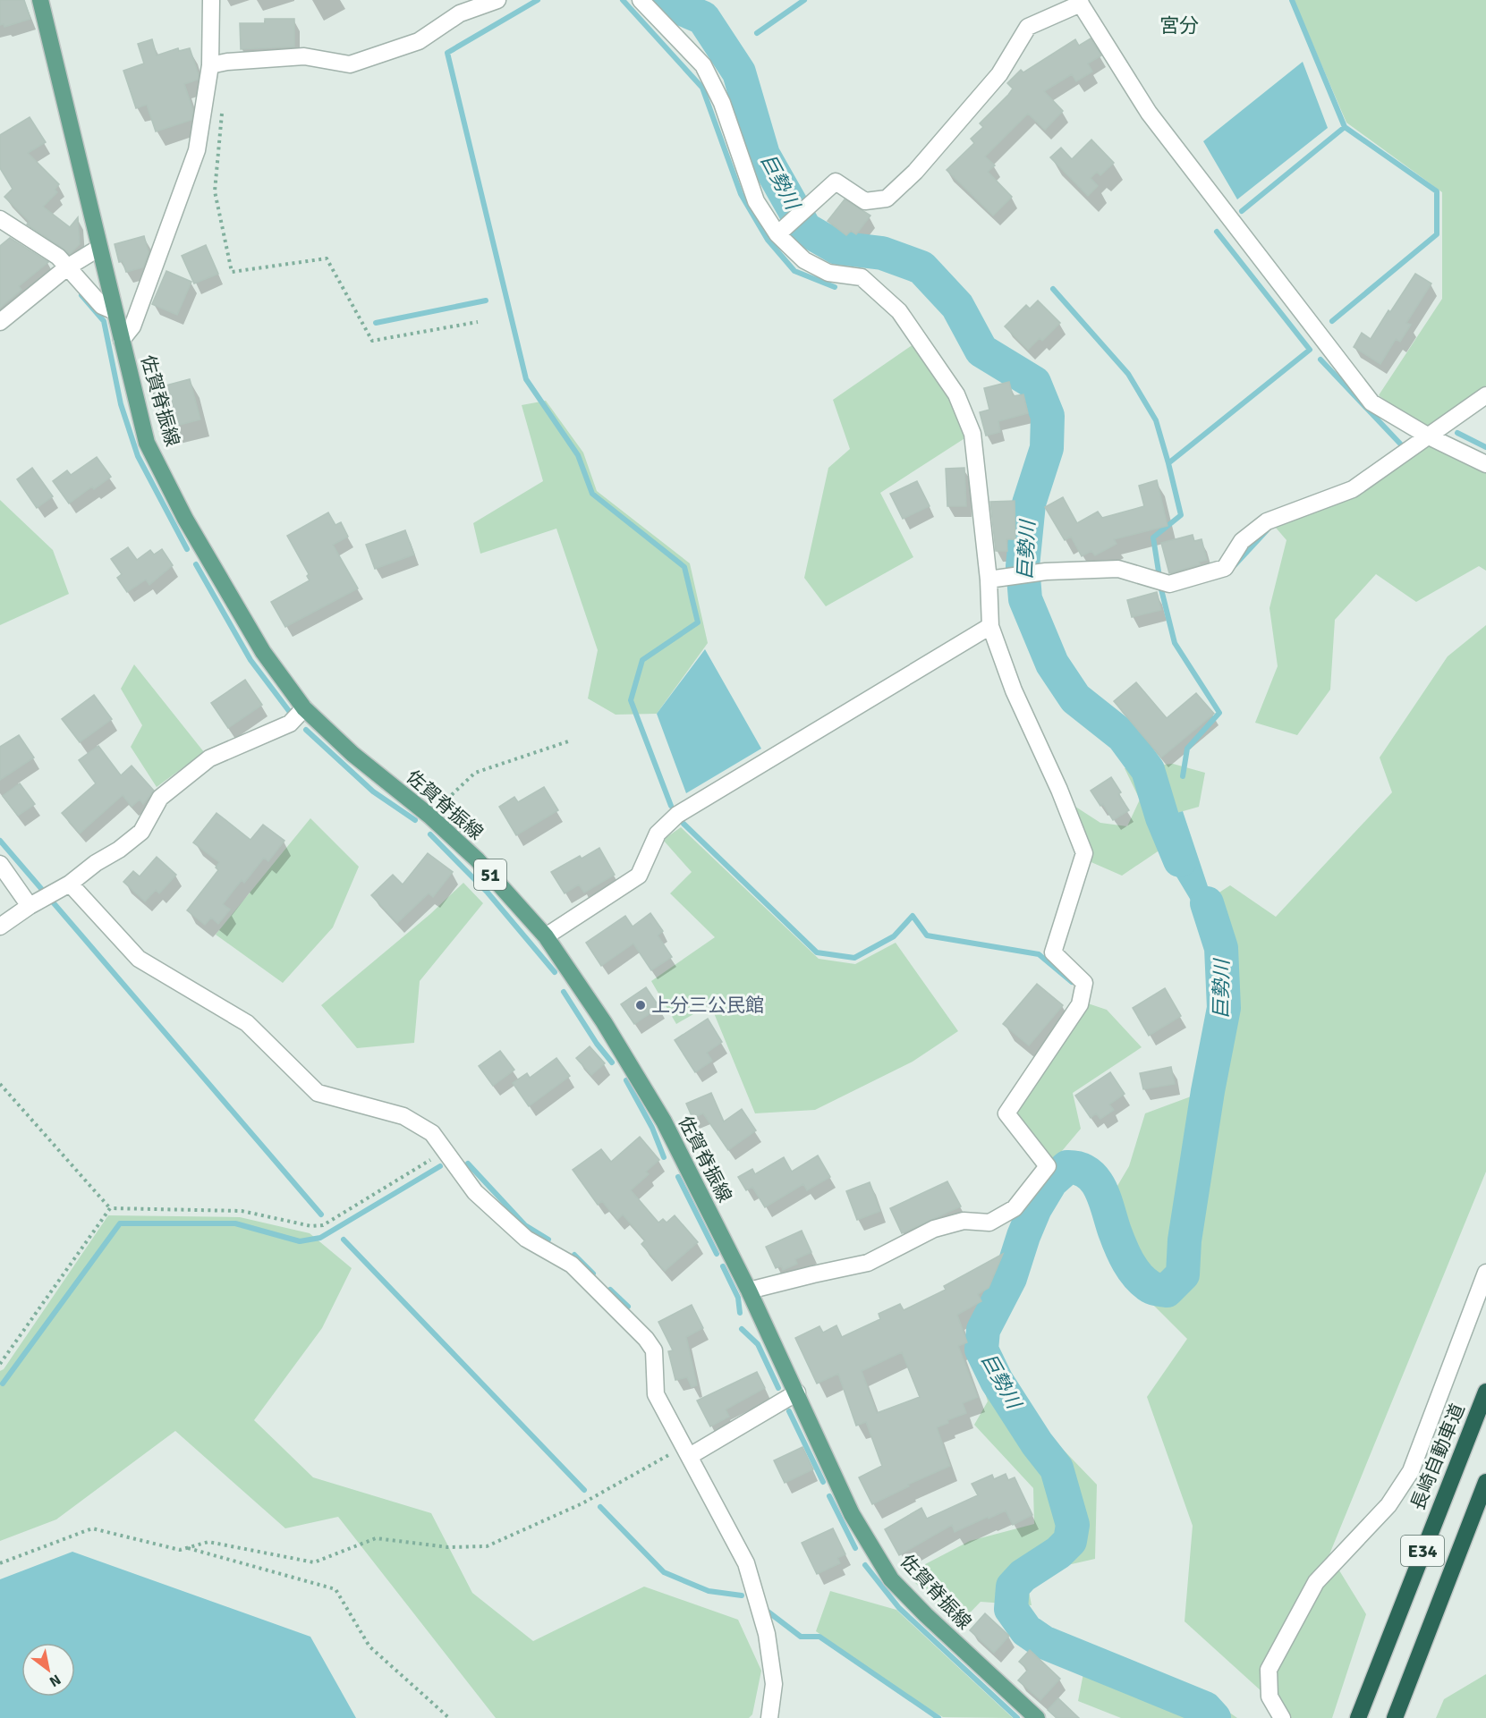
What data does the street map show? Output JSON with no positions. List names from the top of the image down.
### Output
{
  "streets": {
    "highway": ["長崎自動車道", "E34"],
    "main road": ["佐賀脊振線", "51"]
  },
  "districts": ["宮分"],
  "water": ["巨勢川"],
  "places": ["上分三公民館"],
  "north": "bottom right"
}
